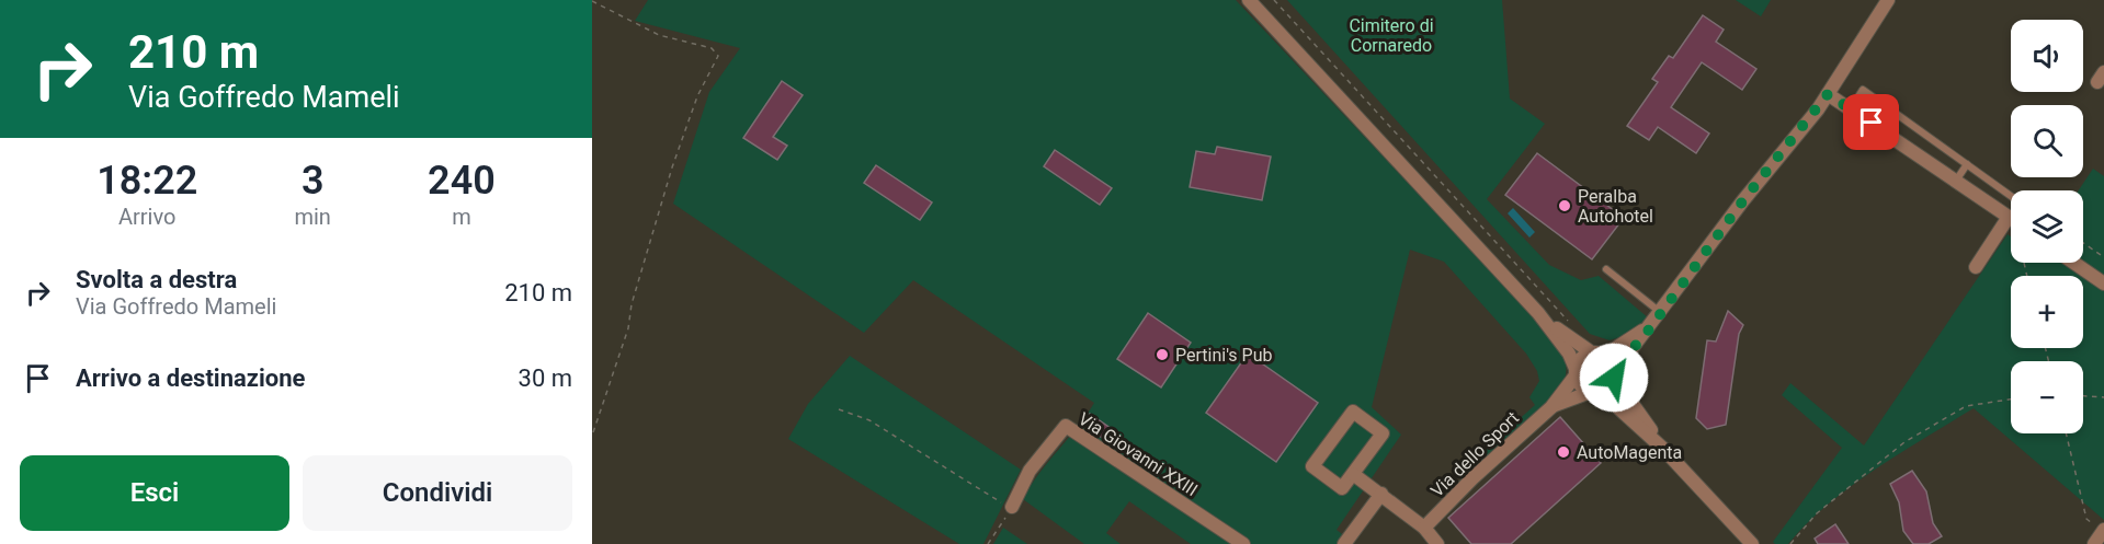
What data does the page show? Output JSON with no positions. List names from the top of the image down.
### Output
{
  "streets": {
    "street": ["Via Giovanni XXIII", "Via dello Sport"]
  },
  "parks": ["Cimitero di Cornaredo"],
  "places": ["Peralba Autohotel", "Pertini's Pub", "AutoMagenta"],
  "page": {
    "turn": ["210 m", "Via Goffredo Mameli"],
    "map_buttons": ["+", "−"],
    "eta": [
      "18:22",
      "Arrivo",
      "3",
      "min",
      "240",
      "m"
    ],
    "list": [
      {
        "name": "Svolta a destra",
        "note": "Via Goffredo Mameli",
        "value": "210 m"
      },
      {
        "name": "Arrivo a destinazione",
        "value": "30 m"
      }
    ],
    "buttons": ["Esci", "Condividi"]
  }
}
